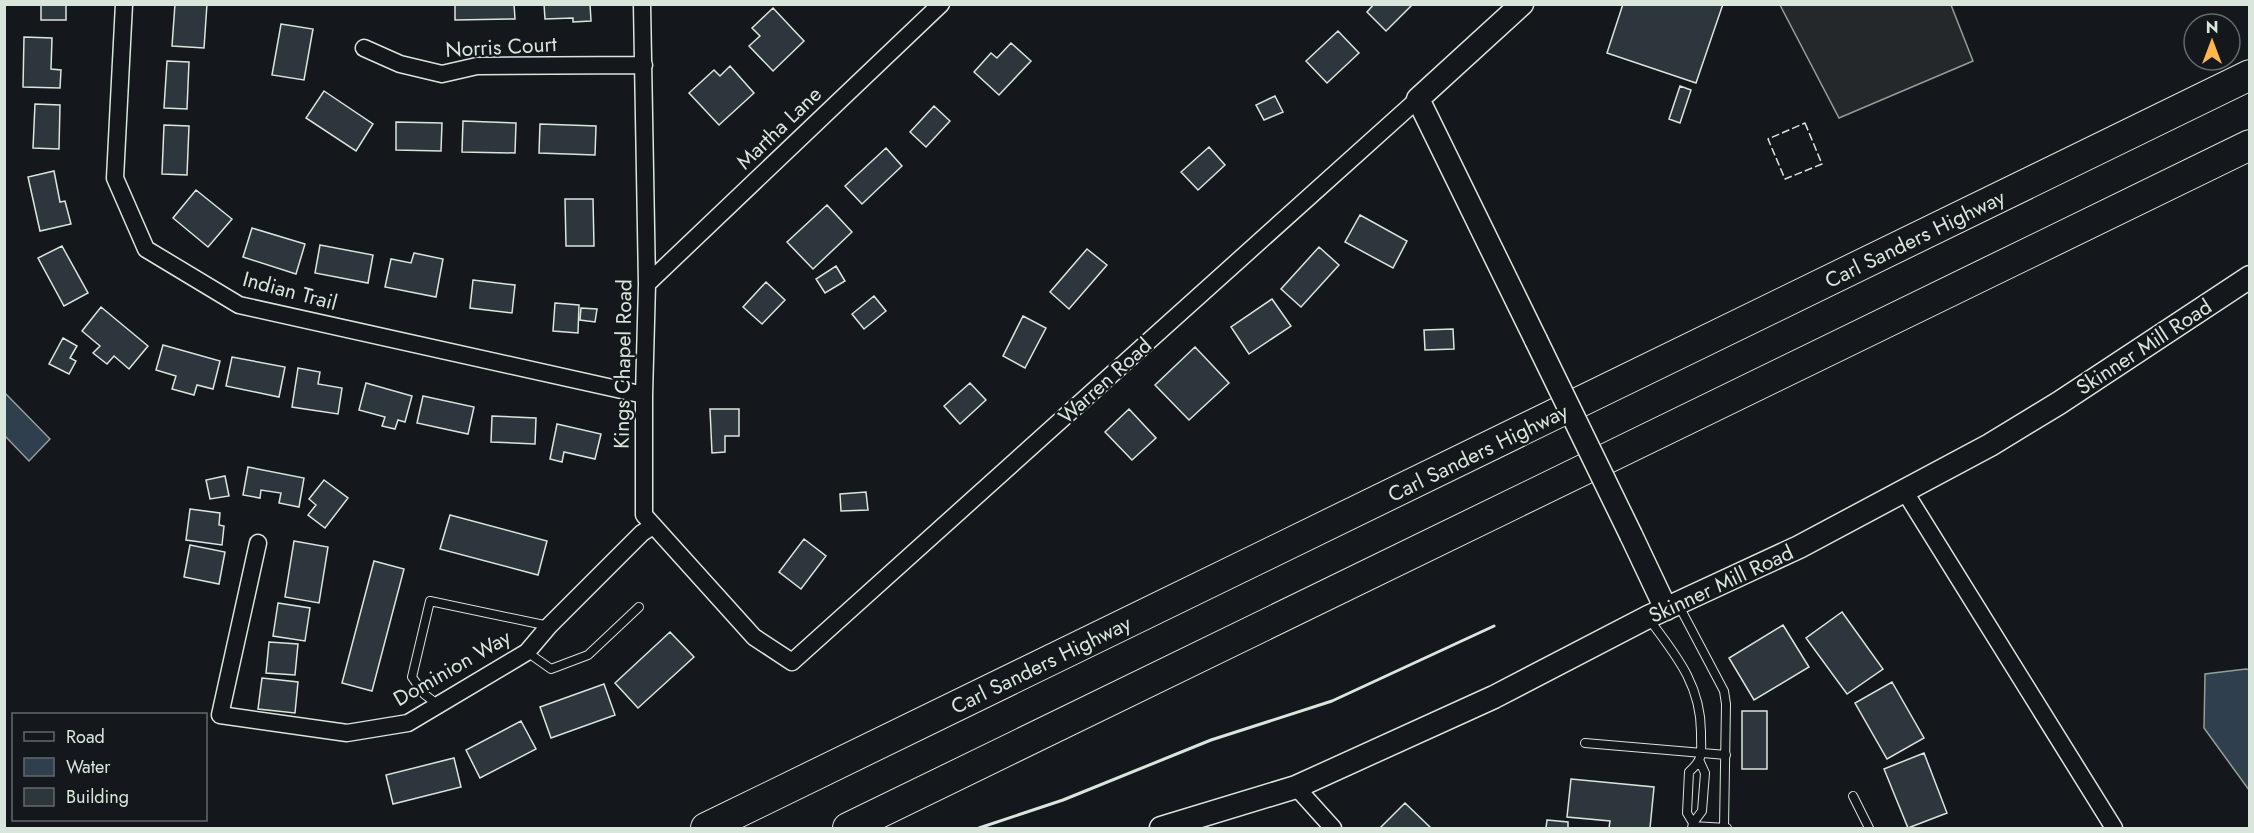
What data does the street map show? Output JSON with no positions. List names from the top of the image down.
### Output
{
  "streets": {
    "highway": ["Carl Sanders Highway"],
    "street": [
      "Norris Court",
      "Martha Lane",
      "Indian Trail",
      "Skinner Mill Road",
      "Kings Chapel Road",
      "Warren Road",
      "Dominion Way"
    ]
  },
  "crossings": [
    ["Norris Court", "Kings Chapel Road"],
    ["Martha Lane", "Kings Chapel Road"],
    ["Indian Trail", "Kings Chapel Road"],
    ["Kings Chapel Road", "Warren Road"],
    ["Kings Chapel Road", "Dominion Way"]
  ],
  "legend": ["Road", "Water", "Building"],
  "north": "top"
}
